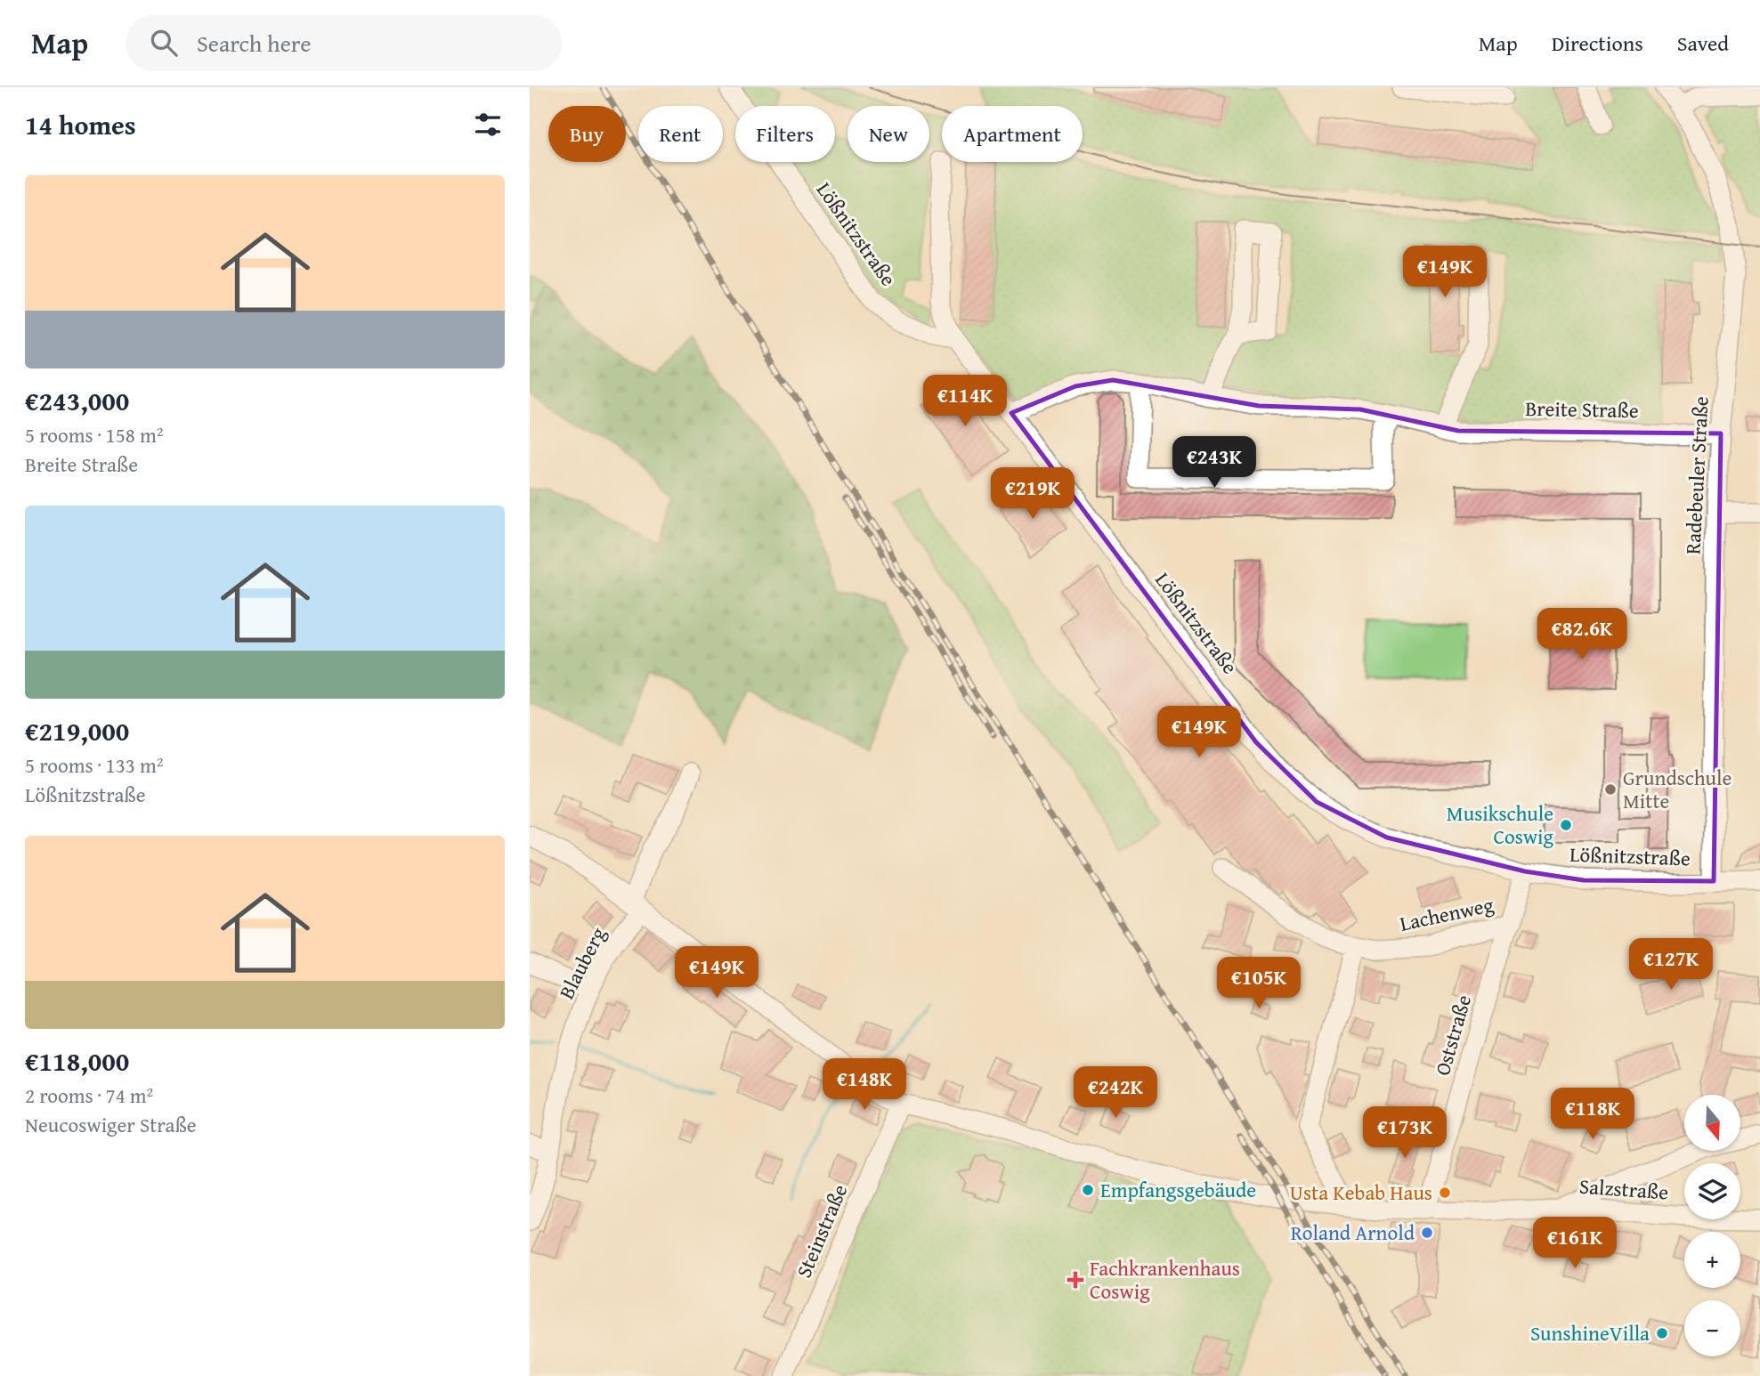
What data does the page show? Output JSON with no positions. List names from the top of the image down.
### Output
{
  "streets": {
    "street": [
      "Lößnitzstraße",
      "Breite Straße",
      "Radebeuler Straße",
      "Lachenweg",
      "Blauberg",
      "Oststraße",
      "Salzstraße",
      "Steinstraße"
    ]
  },
  "crossings": [
    ["Lößnitzstraße", "Breite Straße"],
    ["Lößnitzstraße", "Radebeuler Straße"],
    ["Lößnitzstraße", "Oststraße"],
    ["Breite Straße", "Radebeuler Straße"],
    ["Lachenweg", "Oststraße"]
  ],
  "places": {
    "other": [
      "Grundschule Mitte",
      "Musikschule Coswig",
      "Empfangsgebäude",
      "Usta Kebab Haus",
      "Roland Arnold",
      "SunshineVilla"
    ],
    "health": ["Fachkrankenhaus Coswig"]
  },
  "north": "bottom",
  "page": {
    "header": "Map",
    "search": "Search here",
    "nav": ["Map", "Directions", "Saved"],
    "heading": "14 homes",
    "chip": [
      "Buy",
      "Rent",
      "Filters",
      "New",
      "Apartment"
    ],
    "list": [
      {
        "name": "€243,000",
        "note": "5 rooms · 158 m² · Breite Straße"
      },
      {
        "name": "€219,000",
        "note": "5 rooms · 133 m² · Lößnitzstraße"
      },
      {
        "name": "€118,000",
        "note": "2 rooms · 74 m² · Neucoswiger Straße"
      }
    ],
    "price": [
      "€149K",
      "€114K",
      "€243K",
      "€219K",
      "€82.6K",
      "€149K",
      "€127K",
      "€149K",
      "€105K",
      "€148K",
      "€242K",
      "€118K",
      "€173K",
      "€161K"
    ],
    "map_buttons": ["+", "−"]
  }
}
